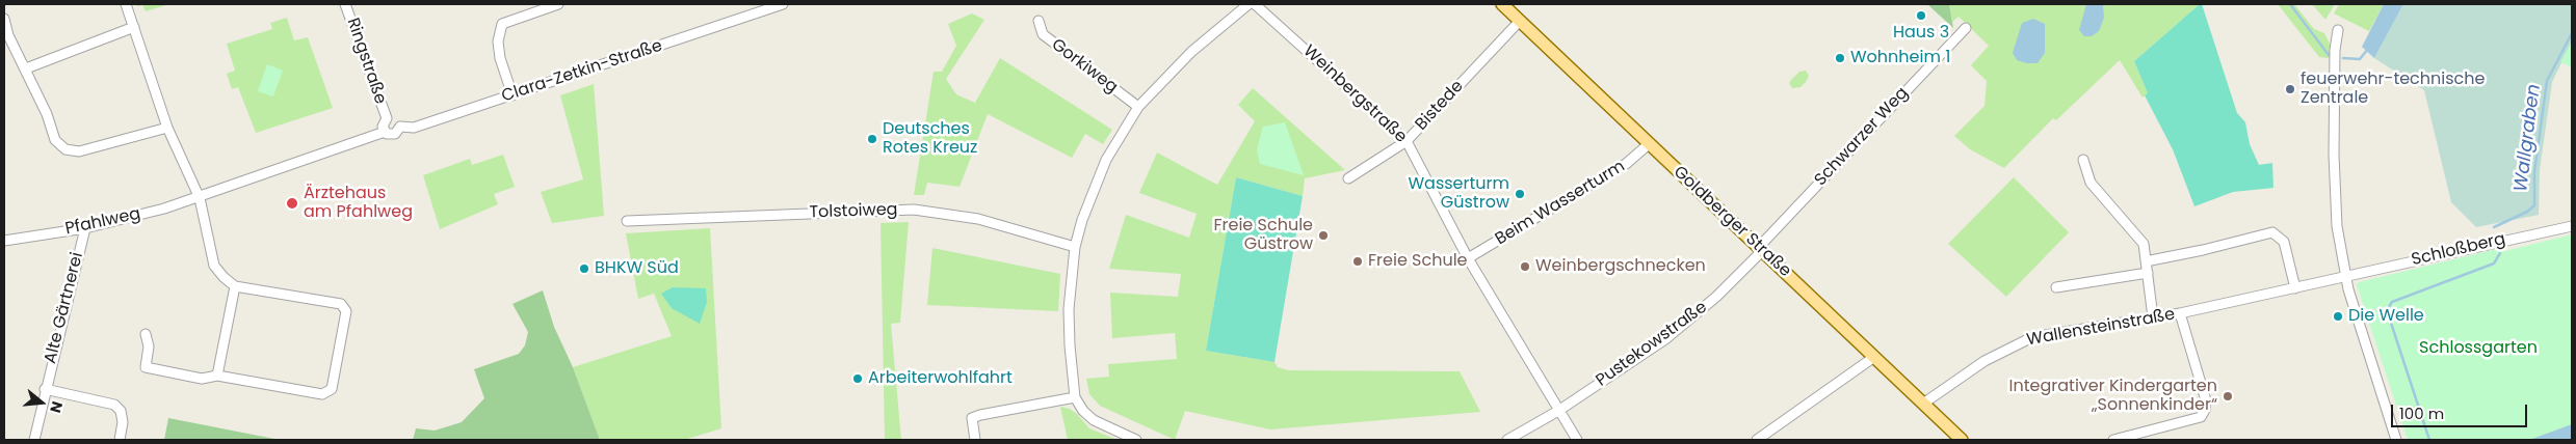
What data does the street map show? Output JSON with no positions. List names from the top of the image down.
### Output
{
  "streets": {
    "main road": ["Goldberger Straße"],
    "street": [
      "Ringstraße",
      "Gorkiweg",
      "Clara-Zetkin-Straße",
      "Weinbergstraße",
      "Bistede",
      "Schwarzer Weg",
      "Beim Wasserturm",
      "Tolstoiweg",
      "Pfahlweg",
      "Schloßberg",
      "Alte Gärtnerei",
      "Wallensteinstraße",
      "Pustekowstraße"
    ]
  },
  "crossings": [
    ["Ringstraße", "Clara-Zetkin-Straße"],
    ["Clara-Zetkin-Straße", "Pfahlweg"],
    ["Weinbergstraße", "Bistede"],
    ["Weinbergstraße", "Beim Wasserturm"],
    ["Weinbergstraße", "Pustekowstraße"],
    ["Bistede", "Goldberger Straße"],
    ["Schwarzer Weg", "Goldberger Straße"],
    ["Schwarzer Weg", "Pustekowstraße"],
    ["Beim Wasserturm", "Goldberger Straße"],
    ["Pfahlweg", "Alte Gärtnerei"],
    ["Goldberger Straße", "Wallensteinstraße"],
    ["Goldberger Straße", "Pustekowstraße"],
    ["Schloßberg", "Wallensteinstraße"]
  ],
  "water": ["Wallgraben"],
  "parks": ["Schlossgarten"],
  "places": [
    "Haus 3",
    "Wohnheim 1",
    "feuerwehr-technische Zentrale",
    "Deutsches Rotes Kreuz",
    "Wasserturm Güstrow",
    "Ärztehaus am Pfahlweg",
    "Freie Schule Güstrow",
    "Freie Schule",
    "Weinbergschnecken",
    "BHKW Süd",
    "Die Welle",
    "Arbeiterwohlfahrt",
    "Integrativer Kindergarten „Sonnenkinder“"
  ],
  "scale_bar": "100 m",
  "north": "right"
}
